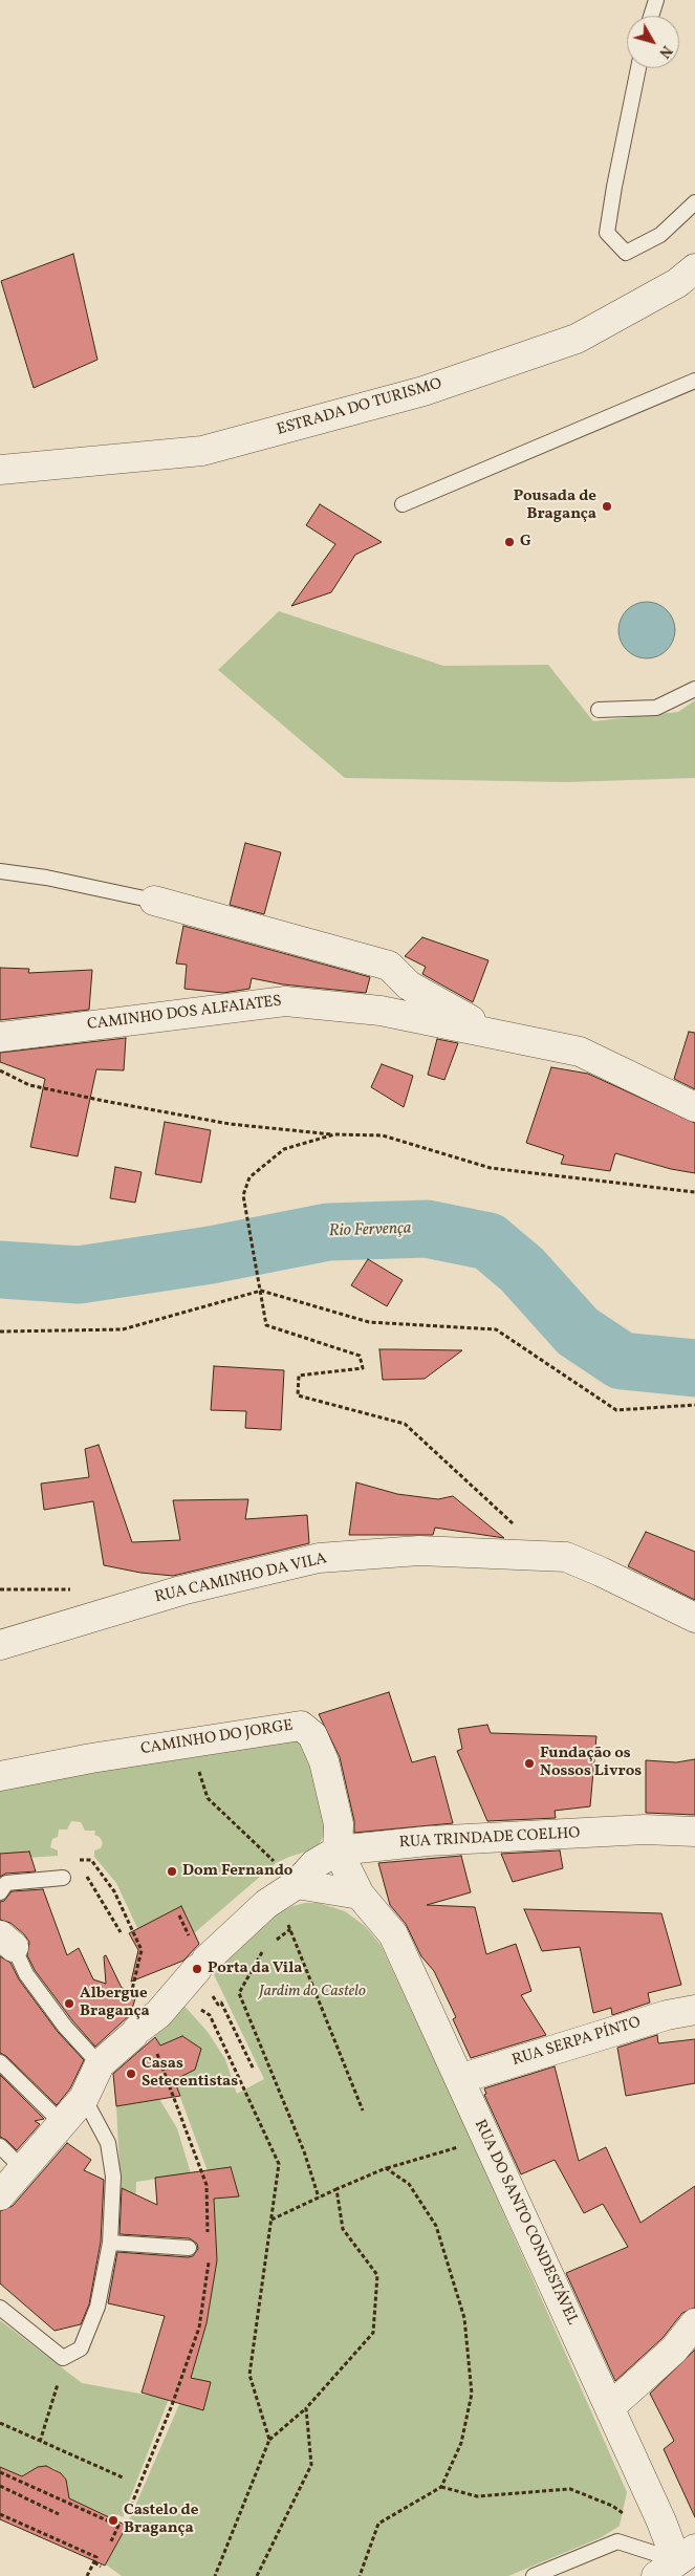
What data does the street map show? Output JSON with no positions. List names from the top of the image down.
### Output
{
  "streets": {
    "street": [
      "ESTRADA DO TURISMO",
      "CAMINHO DOS ALFAIATES",
      "RUA CAMINHO DA VILA",
      "CAMINHO DO JORGE",
      "RUA TRINDADE COELHO",
      "RUA SERPA PÍNTO",
      "RUA DO SANTO CONDESTÁVEL"
    ]
  },
  "crossings": [
    ["CAMINHO DO JORGE", "RUA TRINDADE COELHO"],
    ["CAMINHO DO JORGE", "RUA DO SANTO CONDESTÁVEL"],
    ["RUA TRINDADE COELHO", "RUA DO SANTO CONDESTÁVEL"],
    ["RUA SERPA PÍNTO", "RUA DO SANTO CONDESTÁVEL"]
  ],
  "water": ["Rio Fervença"],
  "parks": ["Jardim do Castelo"],
  "places": [
    "Pousada de Bragança",
    "G",
    "Fundação os Nossos Livros",
    "Dom Fernando",
    "Porta da Vila",
    "Albergue Bragança",
    "Casas Setecentistas",
    "Castelo de Bragança"
  ],
  "north": "bottom right"
}
